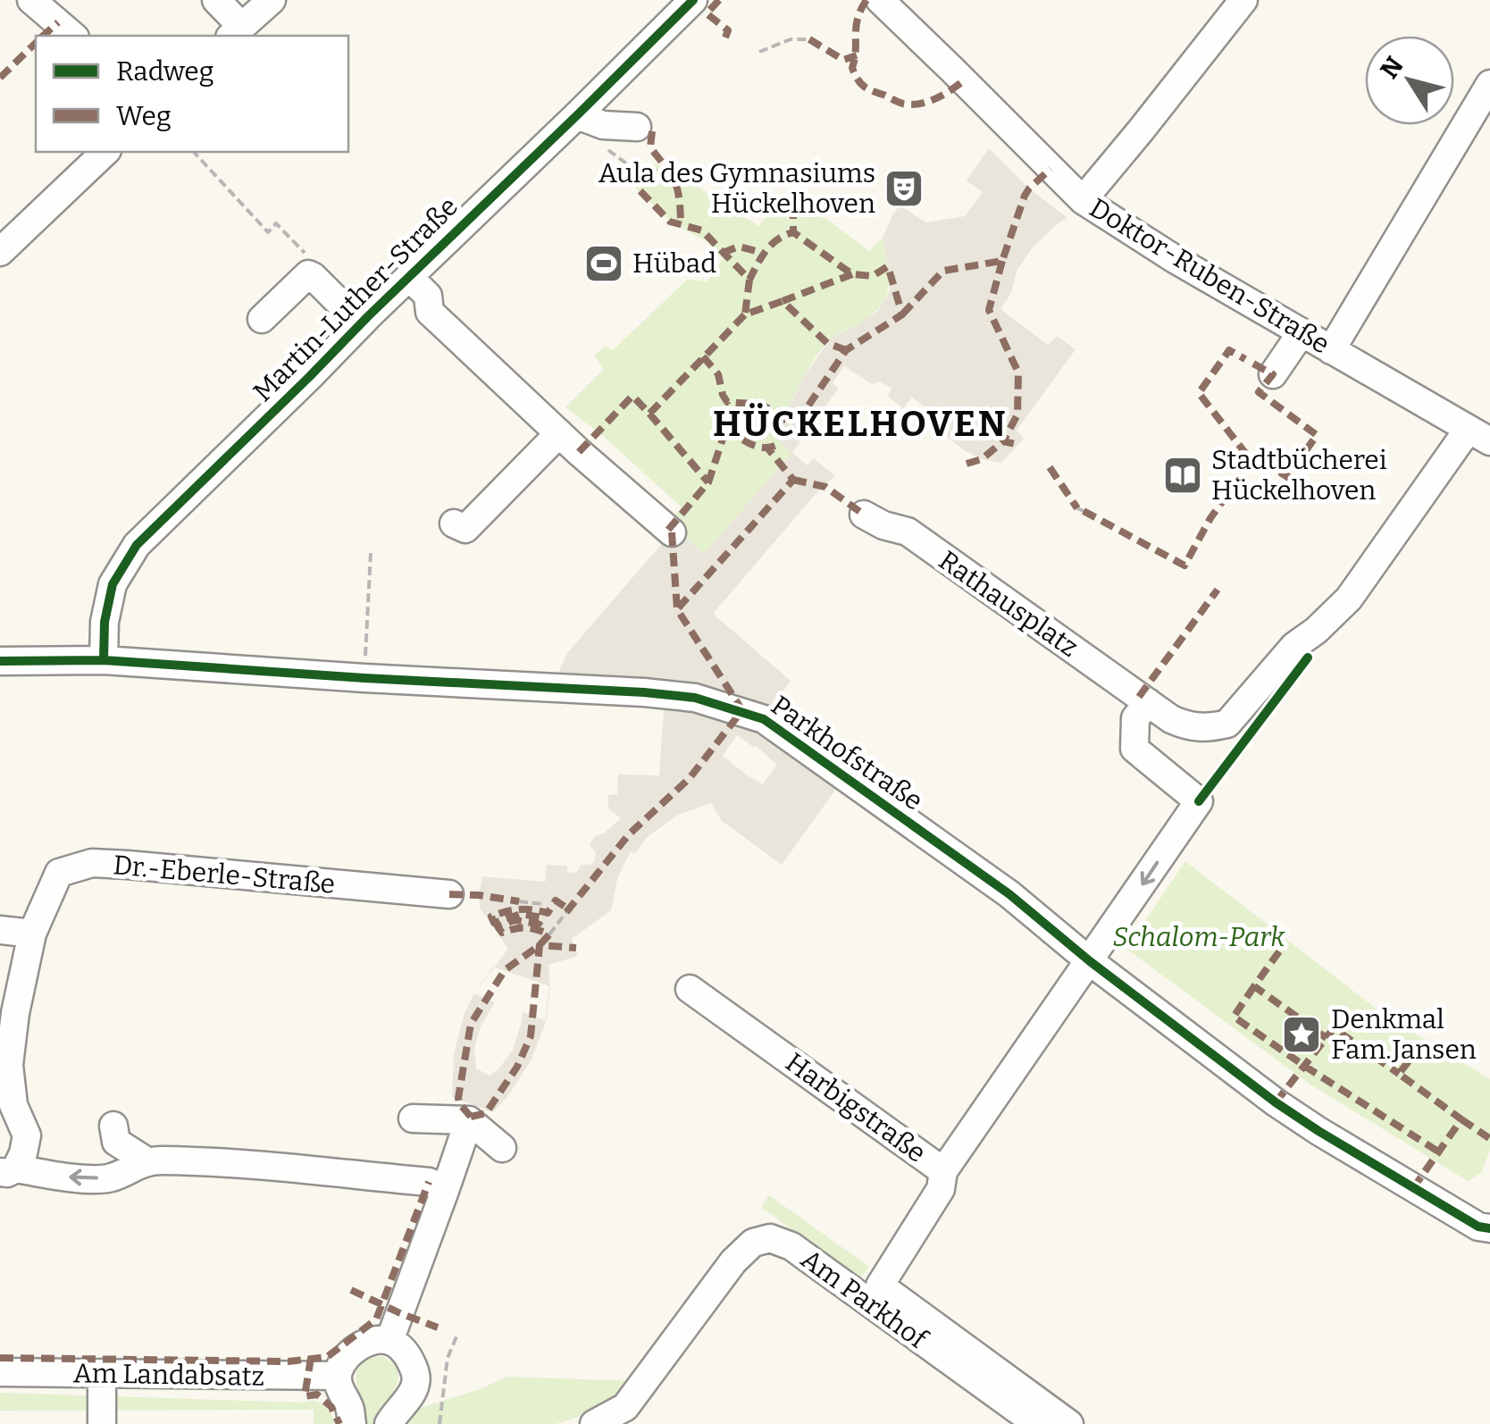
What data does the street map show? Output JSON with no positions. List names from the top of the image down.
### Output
{
  "streets": {
    "street": [
      "Doktor-Ruben-Straße",
      "Martin-Luther-Straße",
      "Rathausplatz",
      "Parkhofstraße",
      "Dr.-Eberle-Straße",
      "Harbigstraße",
      "Am Parkhof",
      "Am Landabsatz"
    ]
  },
  "crossings": [
    ["Doktor-Ruben-Straße", "Rathausplatz"],
    ["Martin-Luther-Straße", "Parkhofstraße"],
    ["Rathausplatz", "Harbigstraße"],
    ["Parkhofstraße", "Harbigstraße"]
  ],
  "districts": ["HÜCKELHOVEN"],
  "parks": ["Schalom-Park"],
  "places": {
    "theatre": ["Aula des Gymnasiums Hückelhoven"],
    "sports": ["Hübad"],
    "library": ["Stadtbücherei Hückelhoven"],
    "place": ["Denkmal Fam.Jansen"]
  },
  "legend": ["Radweg", "Weg"],
  "north": "top left"
}
